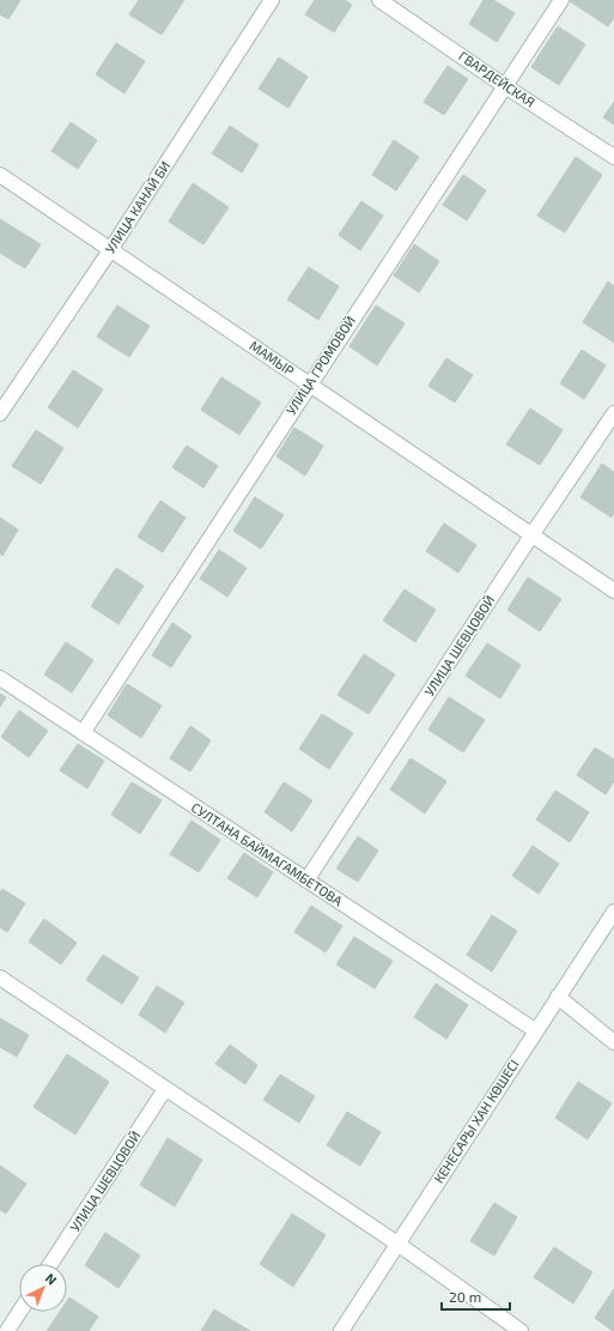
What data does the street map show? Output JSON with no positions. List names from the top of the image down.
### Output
{
  "streets": {
    "street": [
      "ГВАРДЕЙСКАЯ",
      "УЛИЦА КАНАЙ БИ",
      "МАМЫР",
      "УЛИЦА ГРОМОВОЙ",
      "УЛИЦА ШЕВЦОВОЙ",
      "СУЛТАНА БАЙМАГАМБЕТОВА",
      "КЕНЕСАРЫ ХАН КӨШЕСІ"
    ]
  },
  "crossings": [
    ["ГВАРДЕЙСКАЯ", "УЛИЦА ГРОМОВОЙ"],
    ["УЛИЦА КАНАЙ БИ", "МАМЫР"],
    ["МАМЫР", "УЛИЦА ГРОМОВОЙ"],
    ["МАМЫР", "УЛИЦА ШЕВЦОВОЙ"],
    ["УЛИЦА ГРОМОВОЙ", "СУЛТАНА БАЙМАГАМБЕТОВА"],
    ["УЛИЦА ШЕВЦОВОЙ", "СУЛТАНА БАЙМАГАМБЕТОВА"],
    ["СУЛТАНА БАЙМАГАМБЕТОВА", "КЕНЕСАРЫ ХАН КӨШЕСІ"]
  ],
  "scale_bar": "20 m",
  "north": "top right"
}
